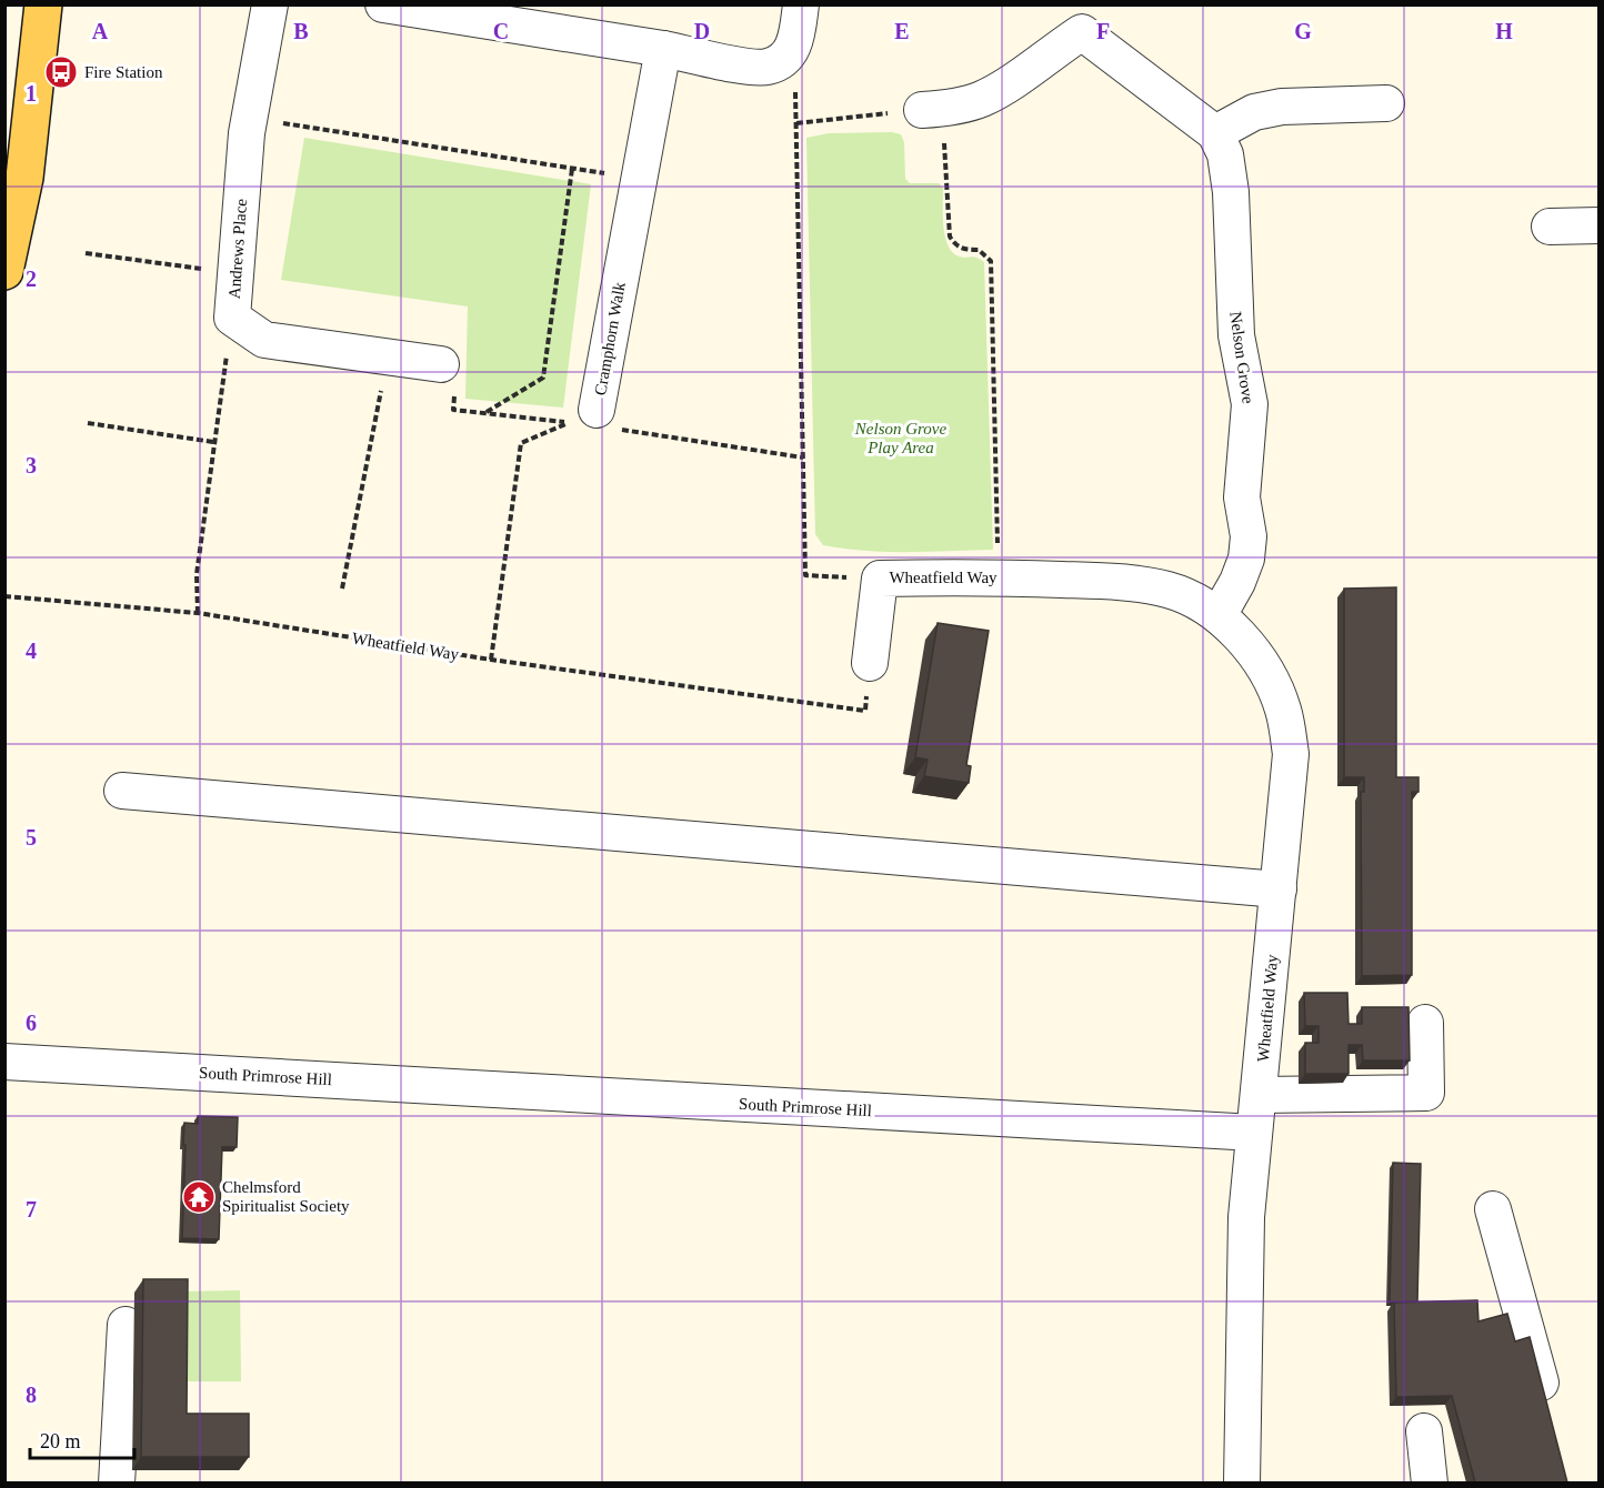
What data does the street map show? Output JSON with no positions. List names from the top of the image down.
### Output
{
  "streets": {
    "street": [
      "Andrews Place",
      "Cramphorn Walk",
      "Nelson Grove",
      "Wheatfield Way",
      "South Primrose Hill"
    ]
  },
  "crossings": [
    ["Nelson Grove", "Wheatfield Way"],
    ["Wheatfield Way", "South Primrose Hill"]
  ],
  "parks": ["Nelson Grove Play Area"],
  "places": {
    "bus stop": ["Fire Station"],
    "temple": ["Chelmsford Spiritualist Society"]
  },
  "scale_bar": "20 m",
  "grid": {
    "columns": [
      "A",
      "B",
      "C",
      "D",
      "E",
      "F",
      "G",
      "H"
    ],
    "rows": [
      "1",
      "2",
      "3",
      "4",
      "5",
      "6",
      "7",
      "8"
    ]
  }
}
